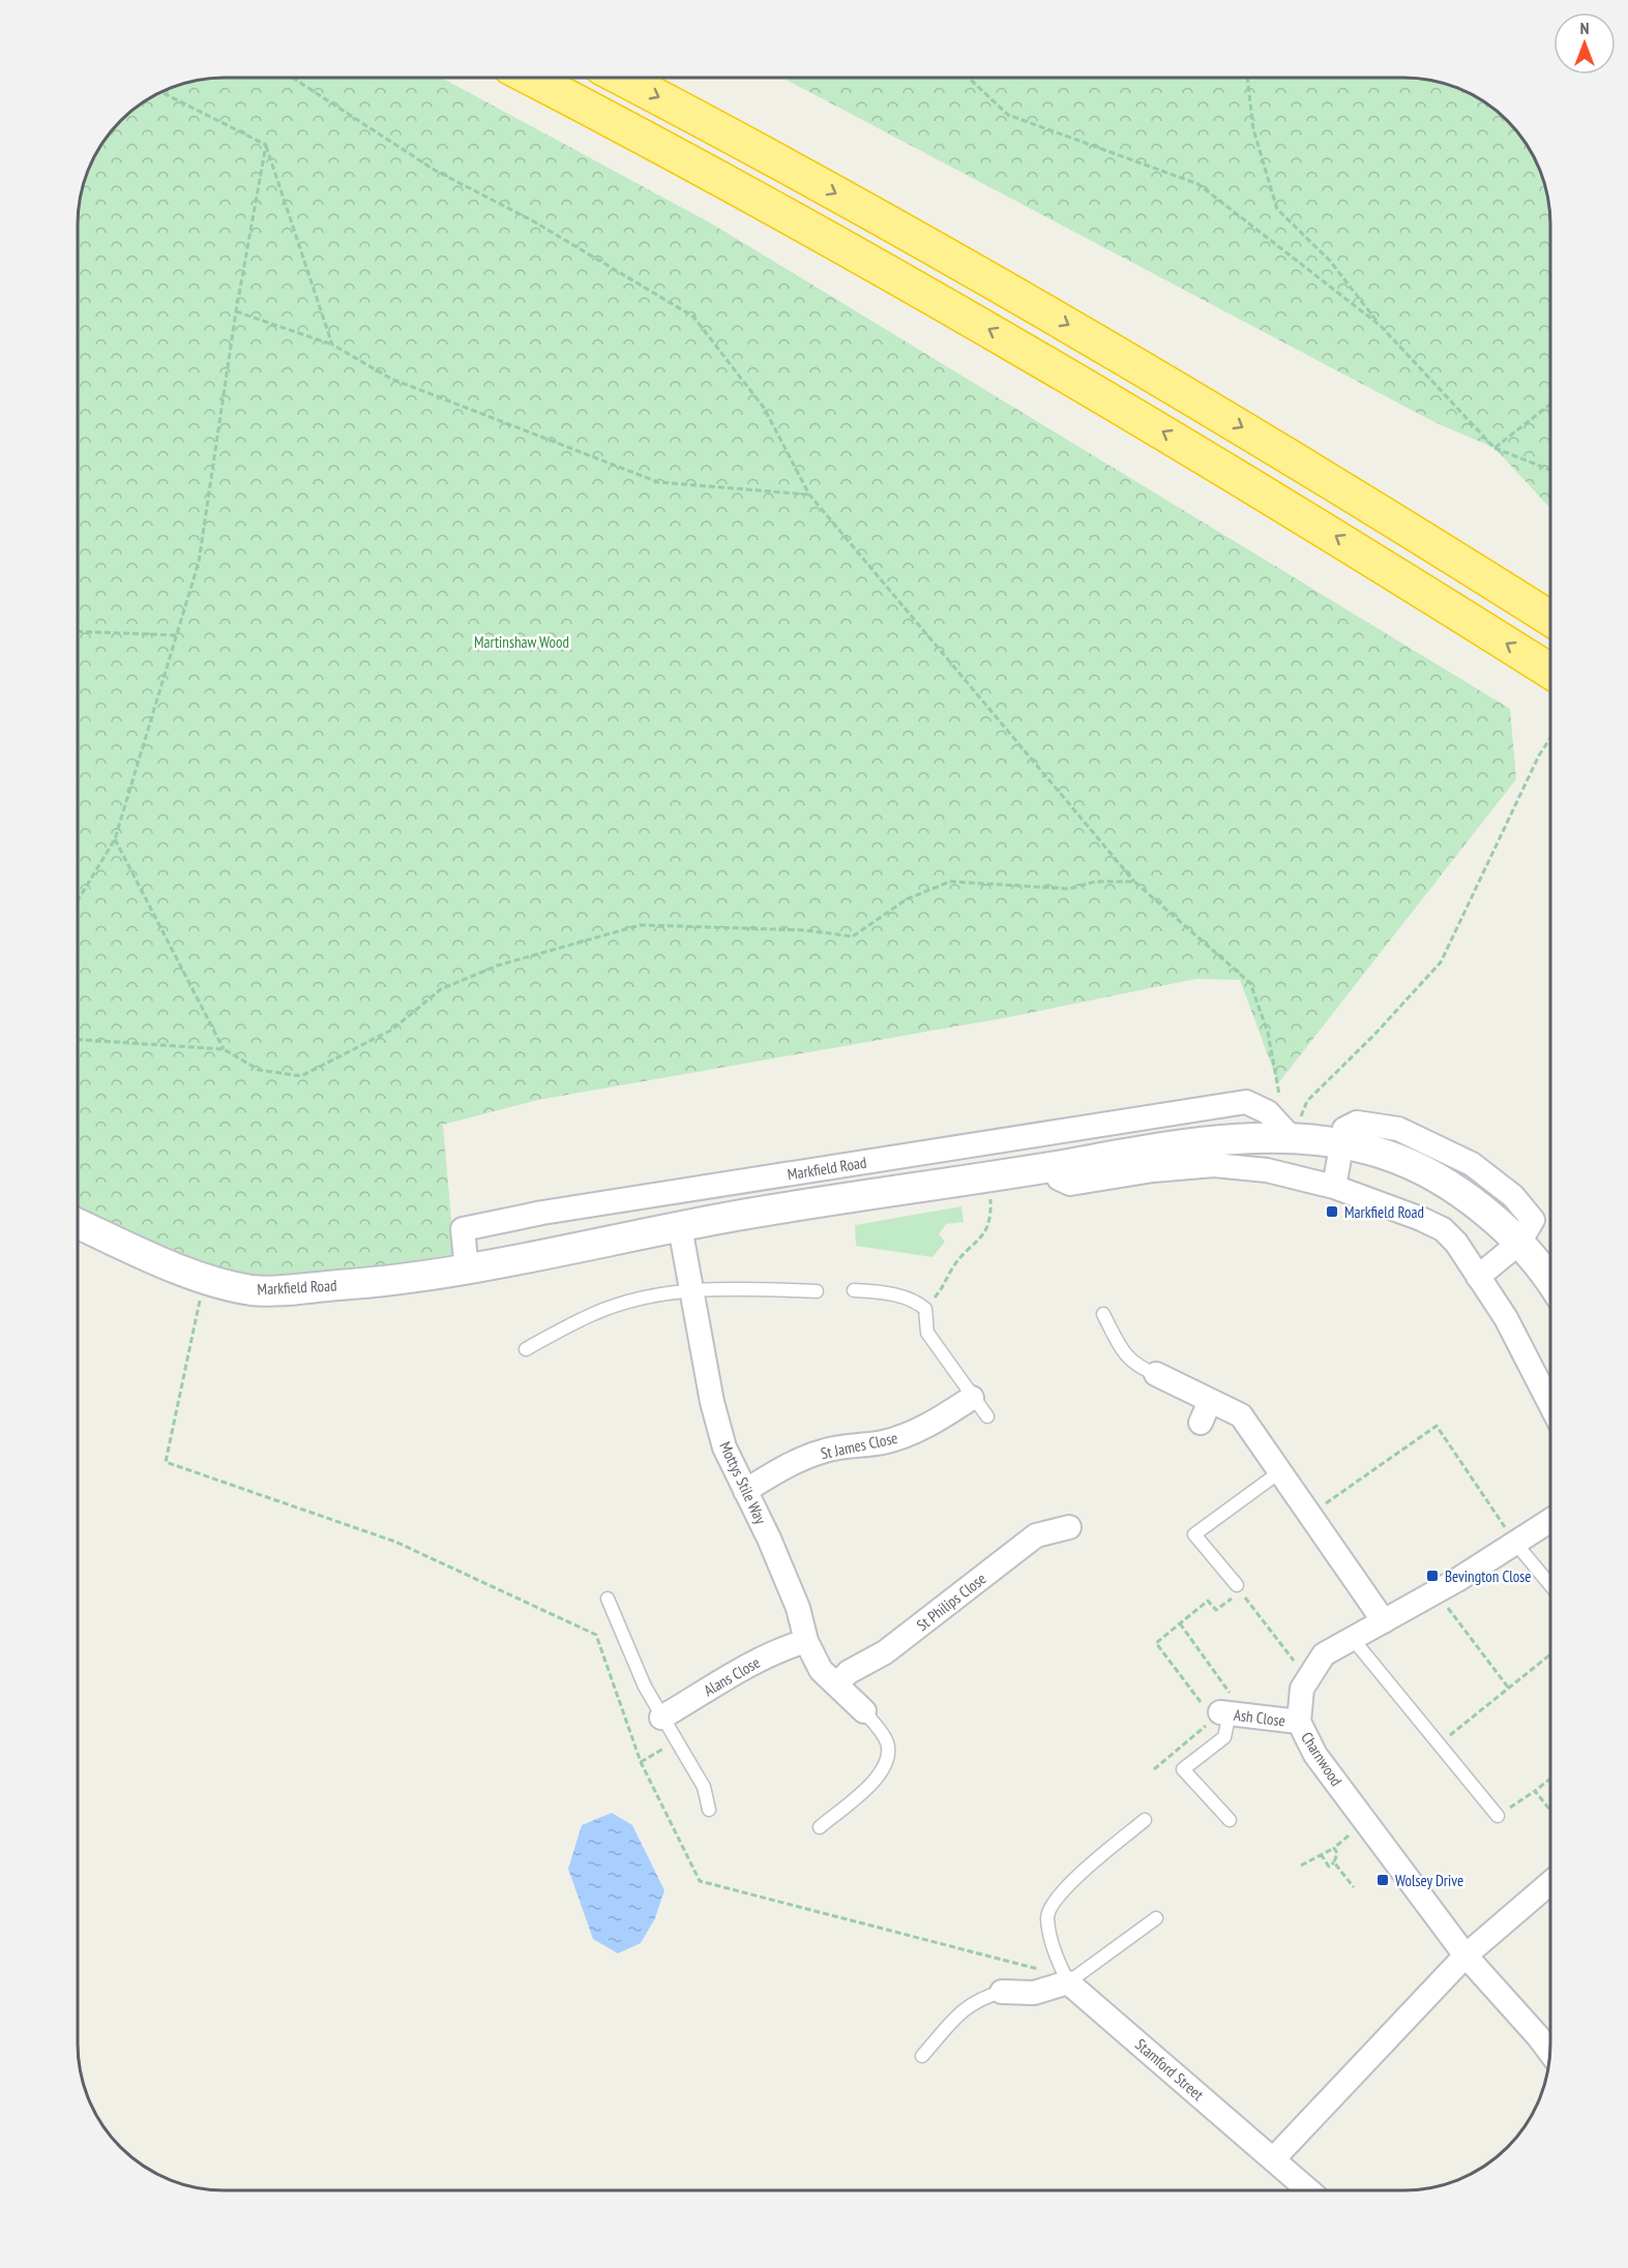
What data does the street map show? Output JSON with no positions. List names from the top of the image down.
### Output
{
  "streets": {
    "street": [
      "Markfield Road",
      "St James Close",
      "Mottys Stile Way",
      "St Philips Close",
      "Alans Close",
      "Ash Close",
      "Charnwood",
      "Stamford Street"
    ]
  },
  "crossings": [
    ["Markfield Road", "Mottys Stile Way"],
    ["St James Close", "Mottys Stile Way"],
    ["Mottys Stile Way", "St Philips Close"],
    ["Mottys Stile Way", "Alans Close"],
    ["Ash Close", "Charnwood"]
  ],
  "parks": ["Martinshaw Wood"],
  "places": {
    "transit": ["Markfield Road", "Bevington Close", "Wolsey Drive"]
  },
  "north": "top"
}
